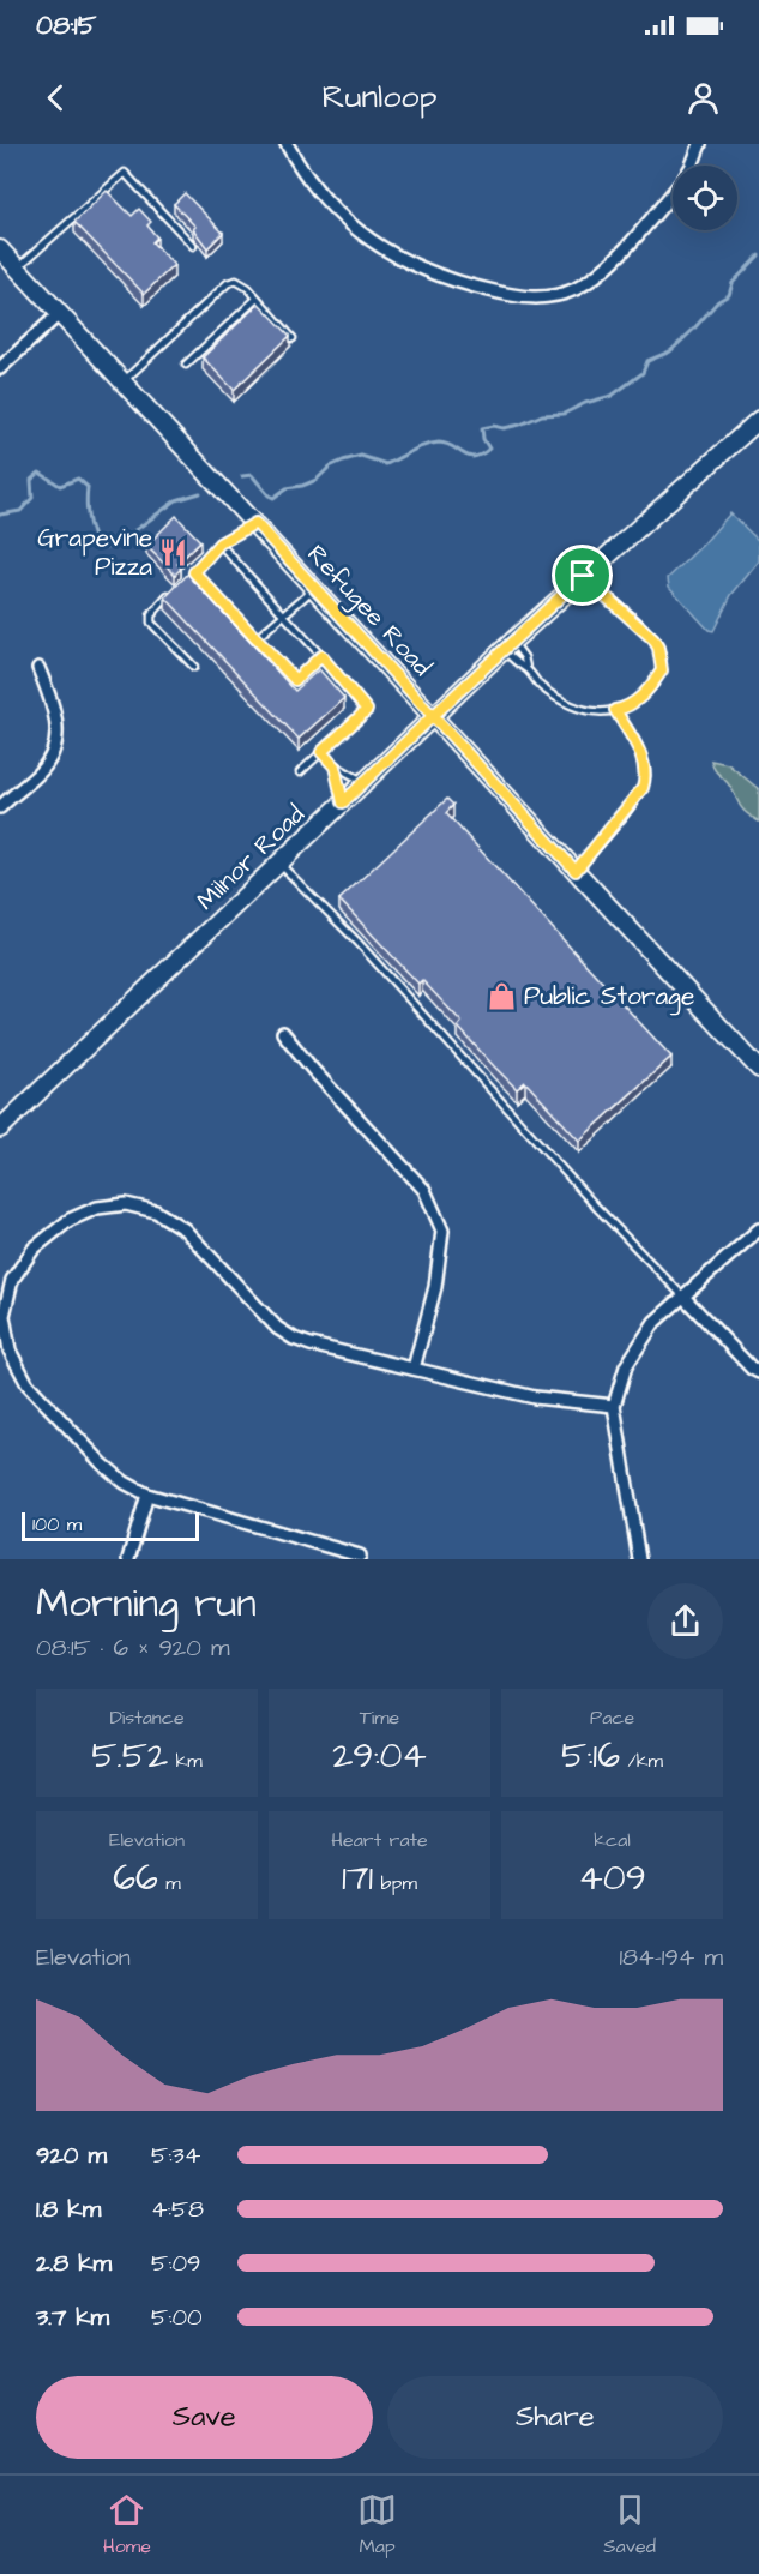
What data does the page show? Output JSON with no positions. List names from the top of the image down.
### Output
{
  "streets": {
    "main road": ["Refugee Road", "Milnor Road"]
  },
  "crossings": [
    ["Refugee Road", "Milnor Road"]
  ],
  "places": {
    "restaurant": ["Grapevine Pizza"],
    "shop": ["Public Storage"]
  },
  "scale_bar": "100 m",
  "page": {
    "status": "08:15",
    "header": "Runloop",
    "scale": "100 m",
    "heading": ["Morning run", "08:15 · 6 × 920 m"],
    "stats": [
      ["Distance", "5.52 km"],
      ["Time", "29:04"],
      ["Pace", "5:16 /km"],
      ["Elevation", "66 m"],
      ["Heart rate", "171 bpm"],
      ["kcal", "409"]
    ],
    "chart": ["Elevation", "184–194 m"],
    "list": [
      {
        "name": "920 m",
        "note": "5:34"
      },
      {
        "name": "1.8 km",
        "note": "4:58"
      },
      {
        "name": "2.8 km",
        "note": "5:09"
      },
      {
        "name": "3.7 km",
        "note": "5:00"
      }
    ],
    "buttons": ["Save", "Share"],
    "tabs": ["Home", "Map", "Saved"]
  }
}
